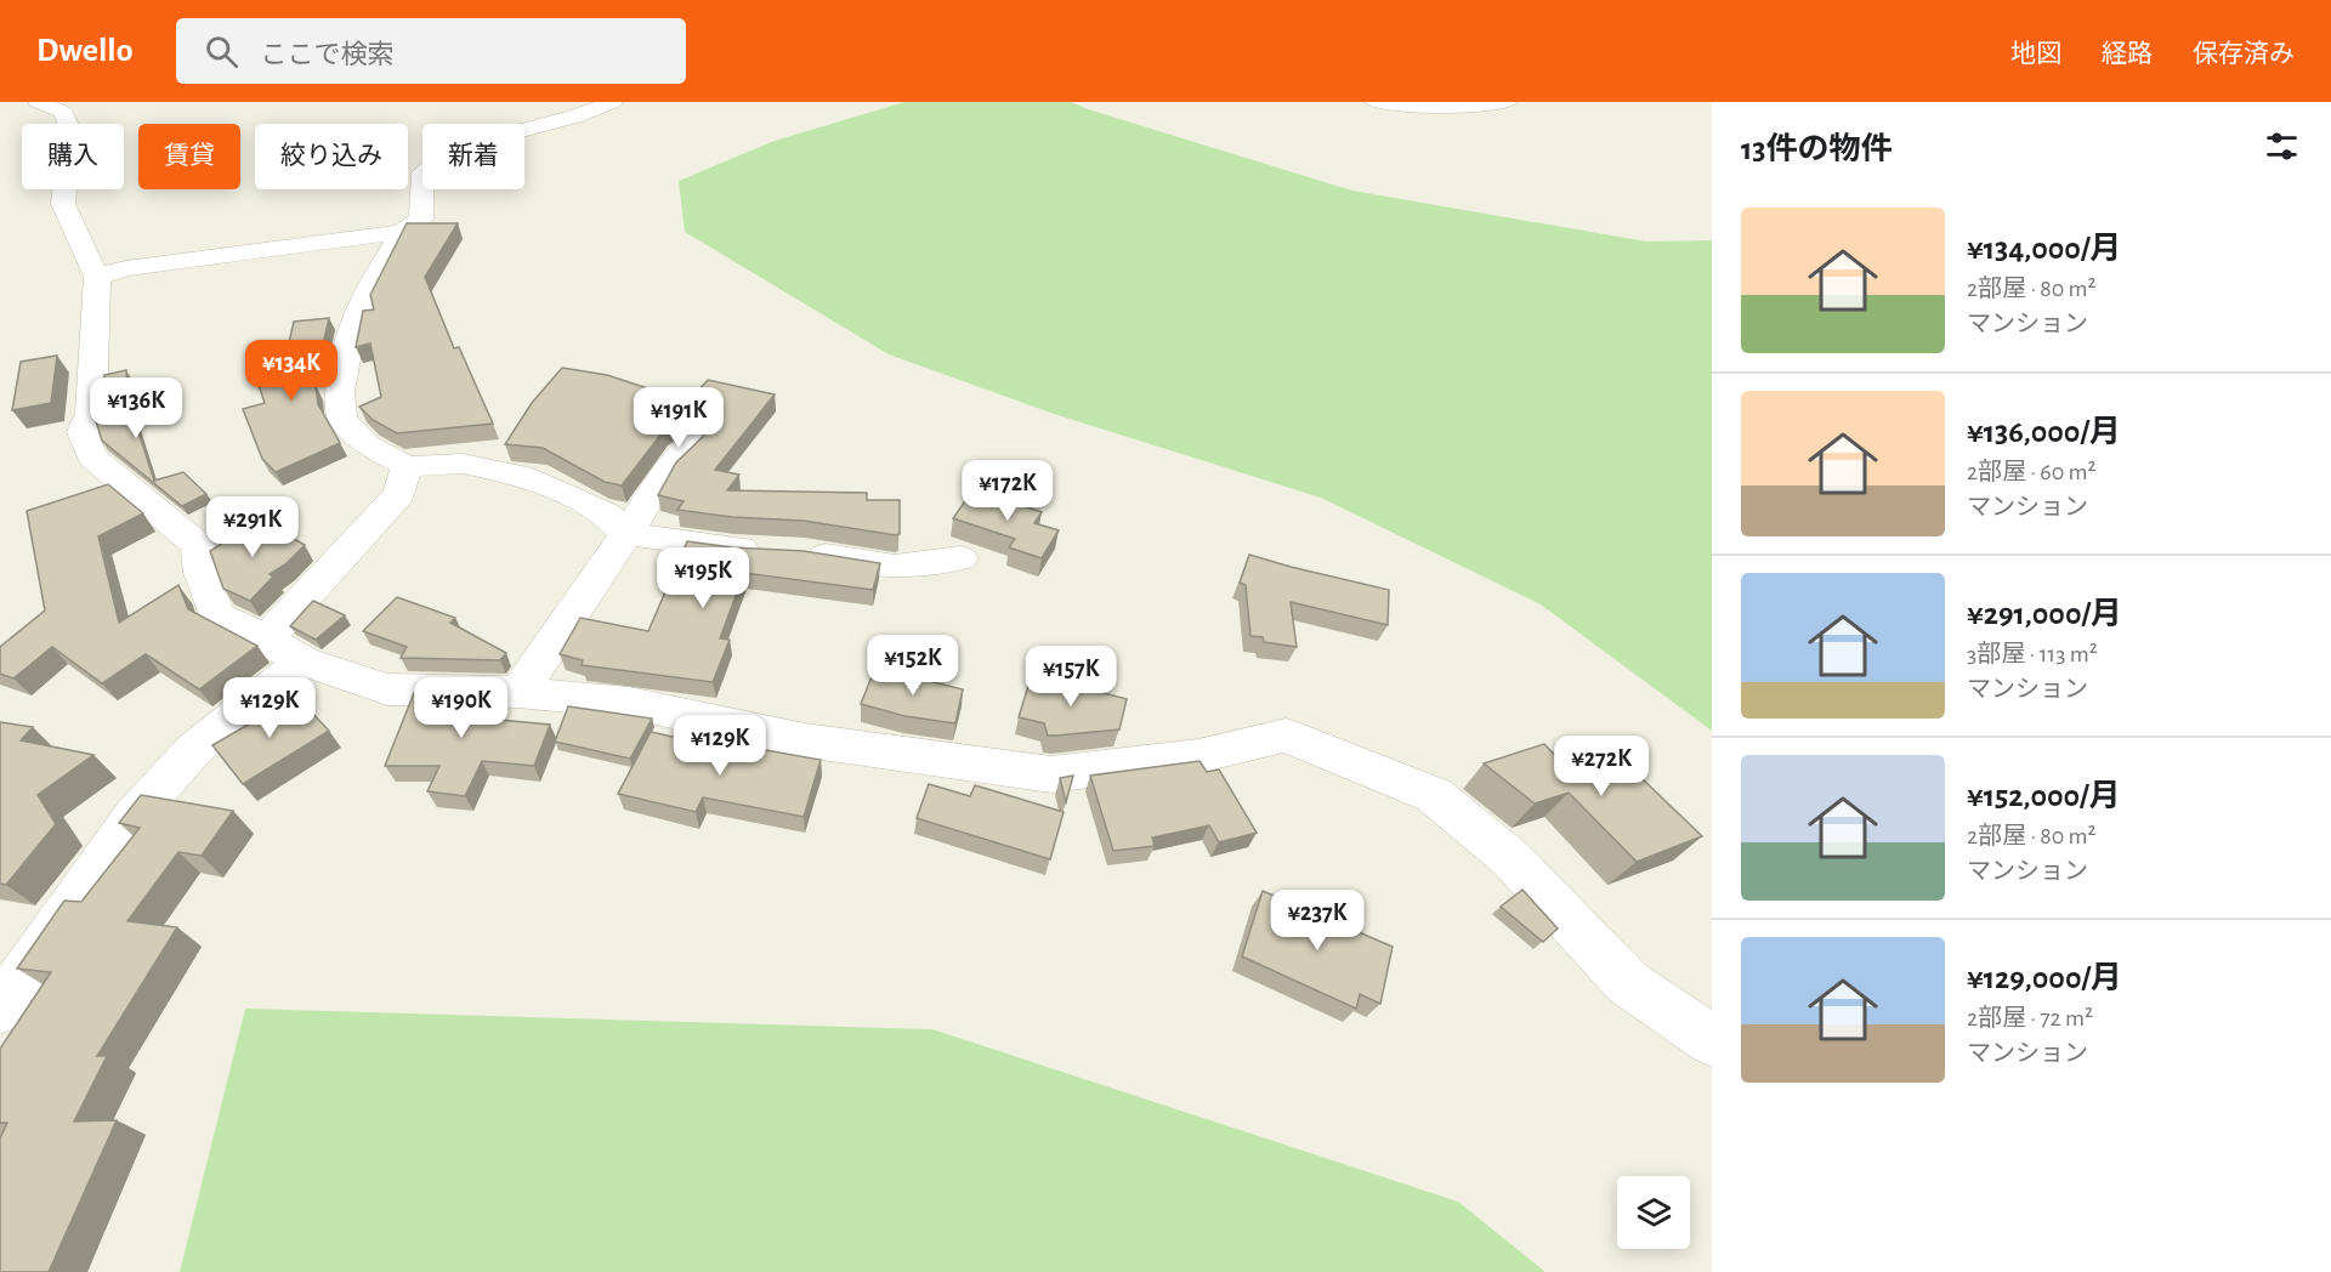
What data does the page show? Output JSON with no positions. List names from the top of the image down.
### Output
{
  "page": {
    "header": "Dwello",
    "search": "ここで検索",
    "nav": ["地図", "経路", "保存済み"],
    "heading": "13件の物件",
    "chip": [
      "購入",
      "賃貸",
      "絞り込み",
      "新着"
    ],
    "list": [
      {
        "name": "¥134,000/月",
        "note": "2部屋 · 80 m² · マンション"
      },
      {
        "name": "¥136,000/月",
        "note": "2部屋 · 60 m² · マンション"
      },
      {
        "name": "¥291,000/月",
        "note": "3部屋 · 113 m² · マンション"
      },
      {
        "name": "¥152,000/月",
        "note": "2部屋 · 80 m² · マンション"
      },
      {
        "name": "¥129,000/月",
        "note": "2部屋 · 72 m² · マンション"
      }
    ],
    "price": [
      "¥134K",
      "¥136K",
      "¥191K",
      "¥172K",
      "¥291K",
      "¥195K",
      "¥152K",
      "¥157K",
      "¥129K",
      "¥190K",
      "¥129K",
      "¥272K",
      "¥237K"
    ]
  }
}
